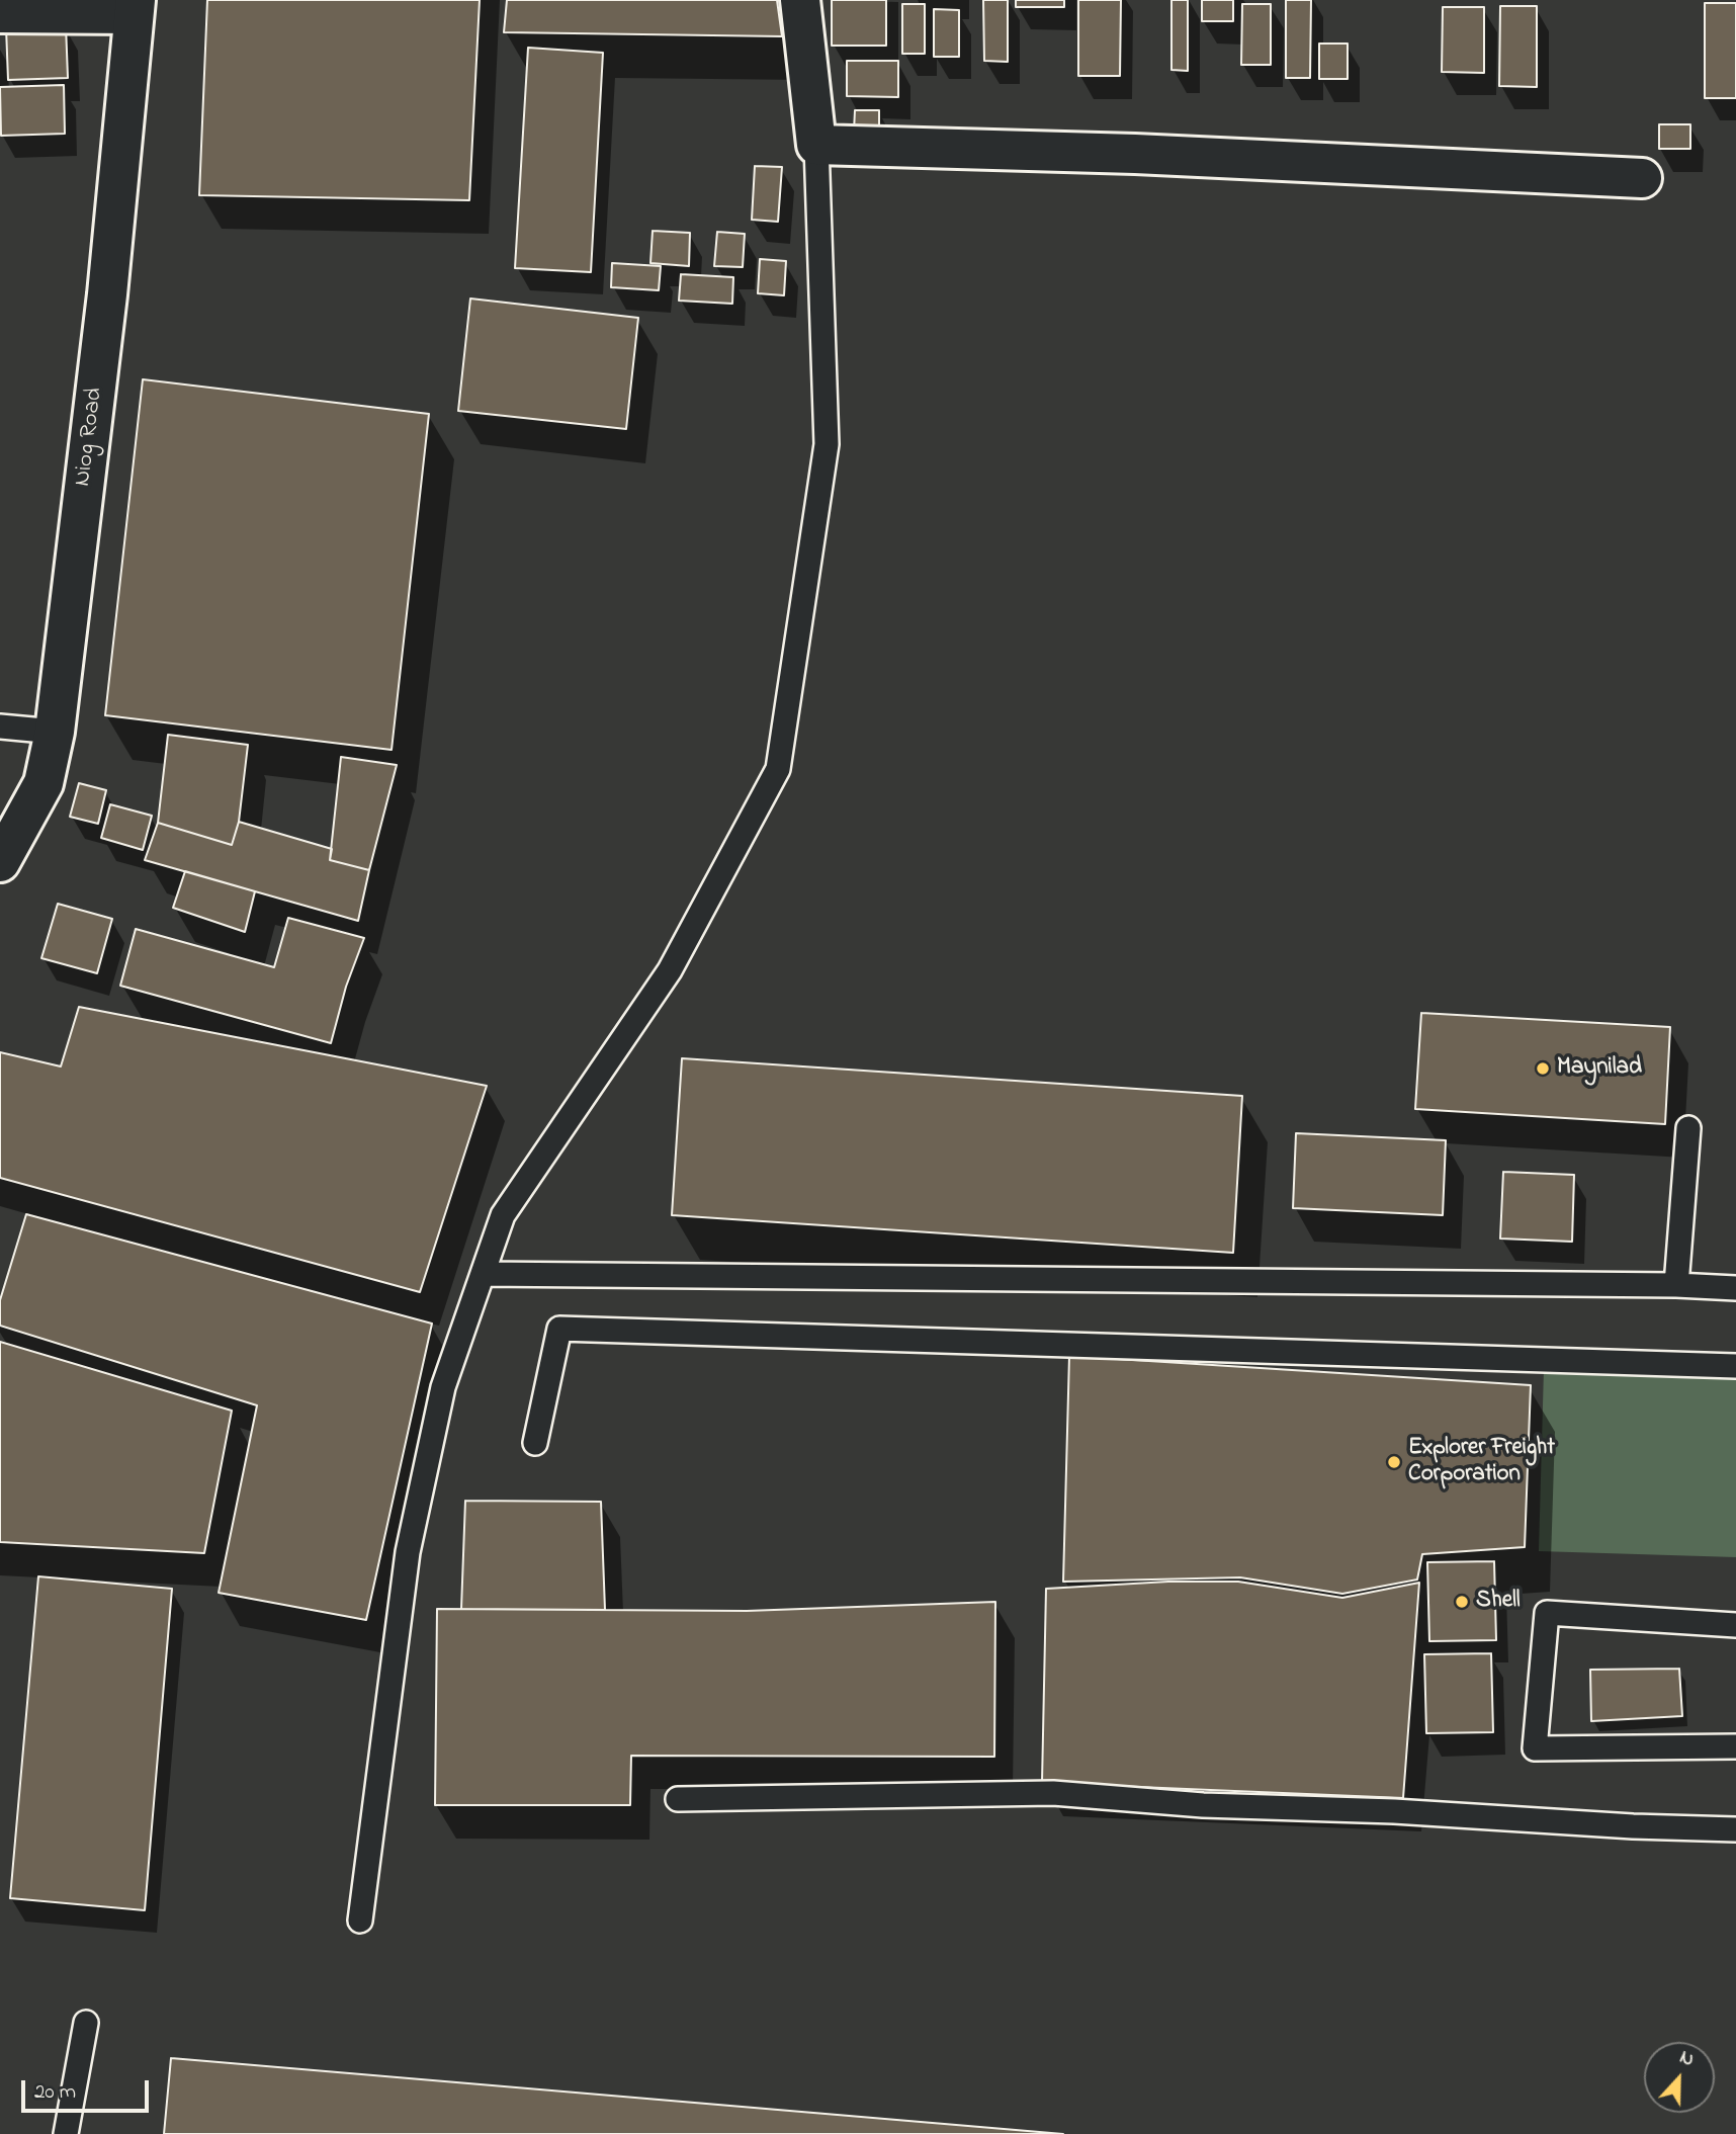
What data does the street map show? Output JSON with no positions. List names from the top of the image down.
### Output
{
  "streets": {
    "street": ["Niog Road"]
  },
  "places": ["Maynilad", "Explorer Freight Corporation", "Shell"],
  "scale_bar": "20 m",
  "north": "top"
}
